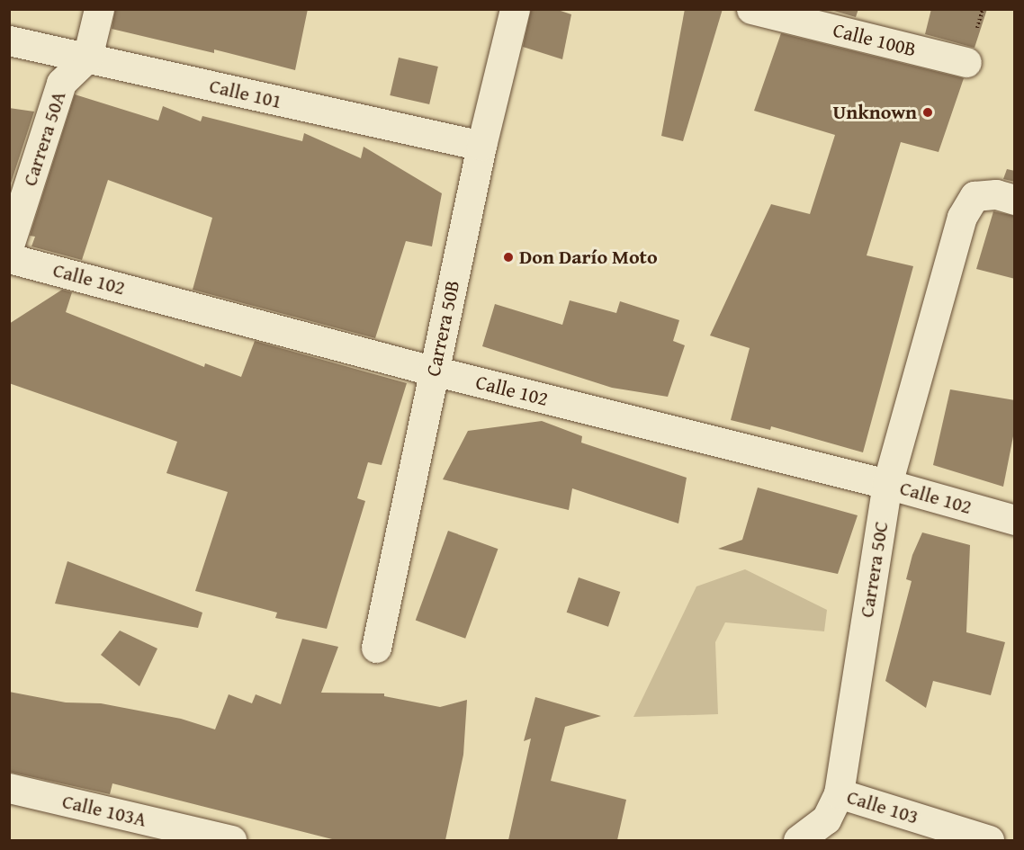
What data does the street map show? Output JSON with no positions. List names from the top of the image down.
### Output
{
  "streets": {
    "street": [
      "Calle 100B",
      "Calle 101",
      "Carrera 50A",
      "Calle 102",
      "Carrera 50B",
      "Carrera 50C",
      "Calle 103",
      "Calle 103A"
    ]
  },
  "crossings": [
    ["Calle 101", "Carrera 50A"],
    ["Calle 101", "Carrera 50B"],
    ["Calle 102", "Carrera 50B"],
    ["Calle 102", "Carrera 50C"],
    ["Carrera 50C", "Calle 103"]
  ],
  "places": ["Unknown", "Don Darío Moto"]
}
